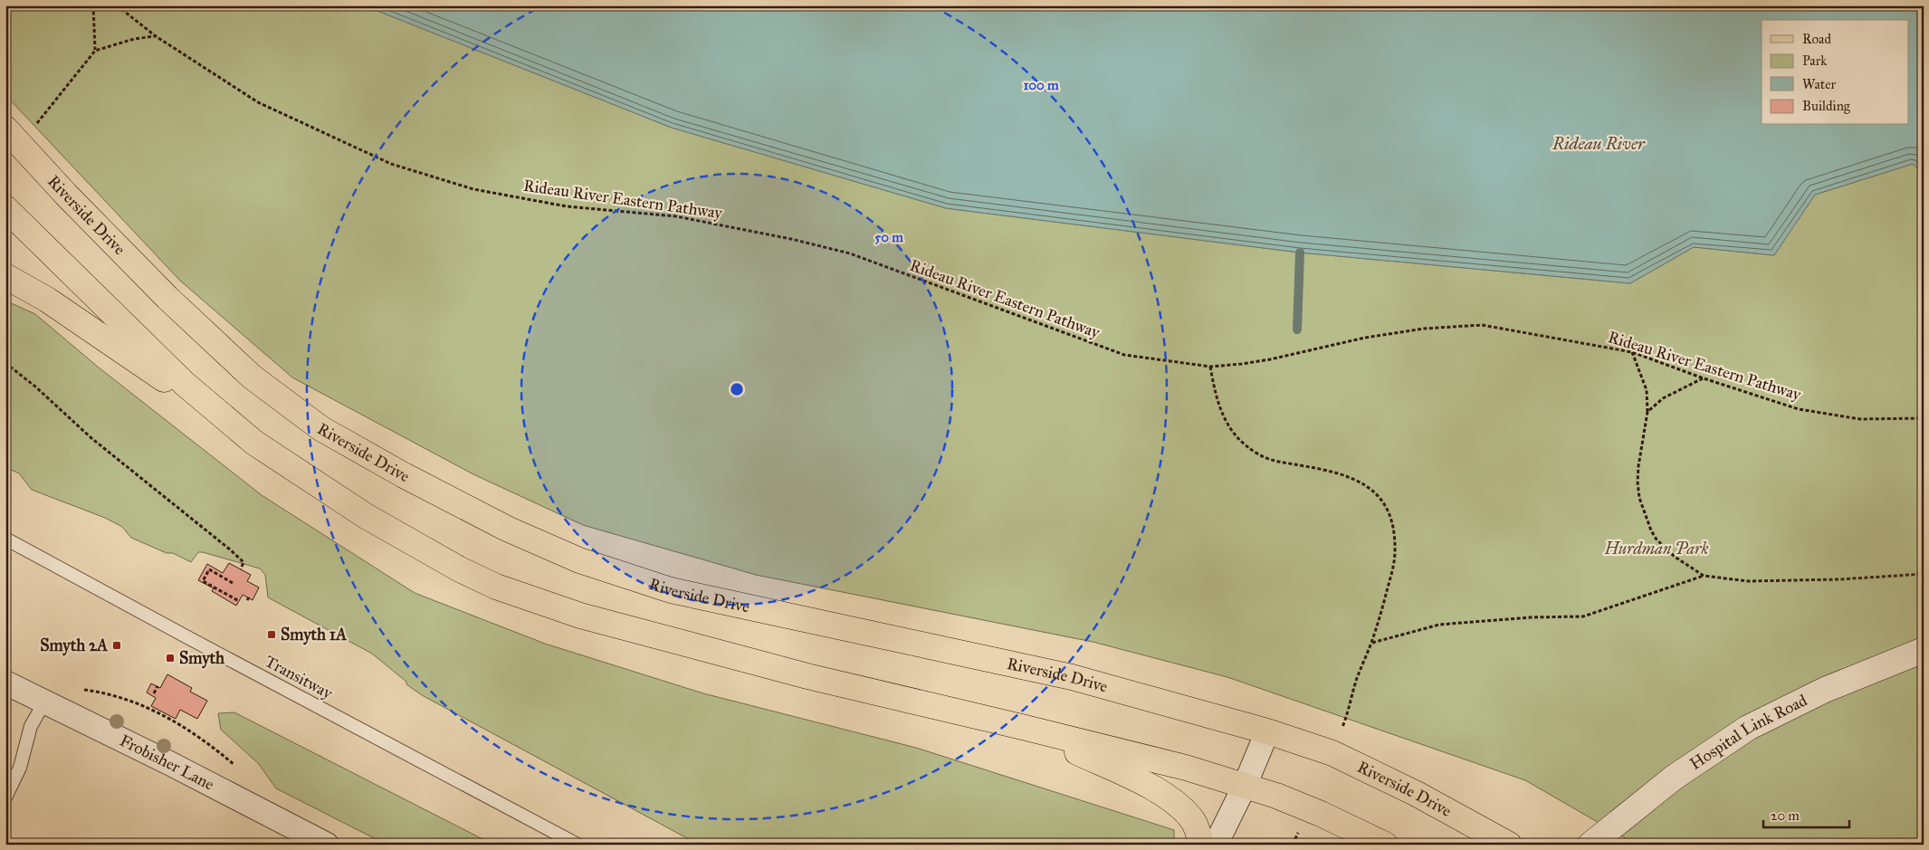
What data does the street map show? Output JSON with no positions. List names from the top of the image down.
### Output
{
  "streets": {
    "main road": ["Riverside Drive"],
    "street": ["Hospital Link Road", "Frobisher Lane"],
    "lane": ["Transitway"],
    "path": ["Rideau River Eastern Pathway"]
  },
  "water": ["Rideau River"],
  "parks": ["Hurdman Park"],
  "places": {
    "transit": ["Smyth 1A", "Smyth 2A", "Smyth"]
  },
  "legend": [
    "Road",
    "Park",
    "Water",
    "Building"
  ],
  "scale_bar": "20 m",
  "rings": ["100 m", "50 m"]
}
